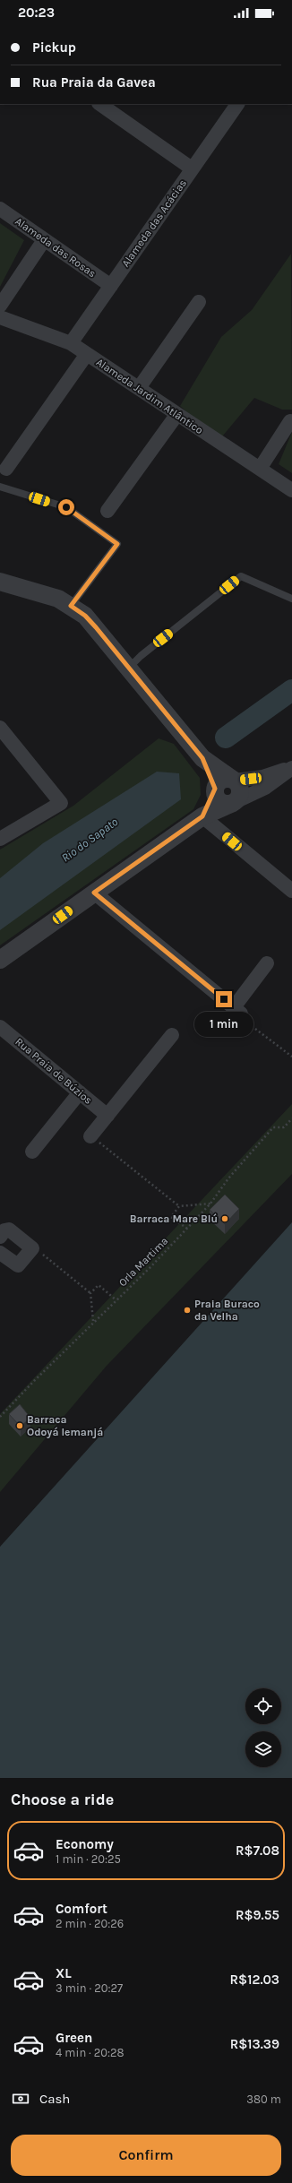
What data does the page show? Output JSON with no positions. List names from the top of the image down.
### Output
{
  "streets": {
    "street": [
      "Alameda das Acácias",
      "Alameda das Rosas",
      "Alameda Jardim Atlântico",
      "Rua Praia de Búzios"
    ],
    "path": ["Orla Martima"]
  },
  "crossings": [
    ["Alameda das Acácias", "Alameda das Rosas"],
    ["Alameda das Acácias", "Alameda Jardim Atlântico"]
  ],
  "water": ["Rio do Sapato"],
  "places": ["Barraca Mare Blú", "Praia Buraco da Velha", "Barraca Odoyá Iemanjá"],
  "page": {
    "status": "20:23",
    "banner": ["Pickup", "Rua Praia da Gavea"],
    "bubble": "1 min",
    "heading": "Choose a ride",
    "list": [
      {
        "name": "Economy",
        "note": "1 min · 20:25",
        "value": "R$7.08"
      },
      {
        "name": "Comfort",
        "note": "2 min · 20:26",
        "value": "R$9.55"
      },
      {
        "name": "XL",
        "note": "3 min · 20:27",
        "value": "R$12.03"
      },
      {
        "name": "Green",
        "note": "4 min · 20:28",
        "value": "R$13.39"
      }
    ],
    "pay": ["Cash", "380 m"],
    "buttons": "Confirm"
  }
}
